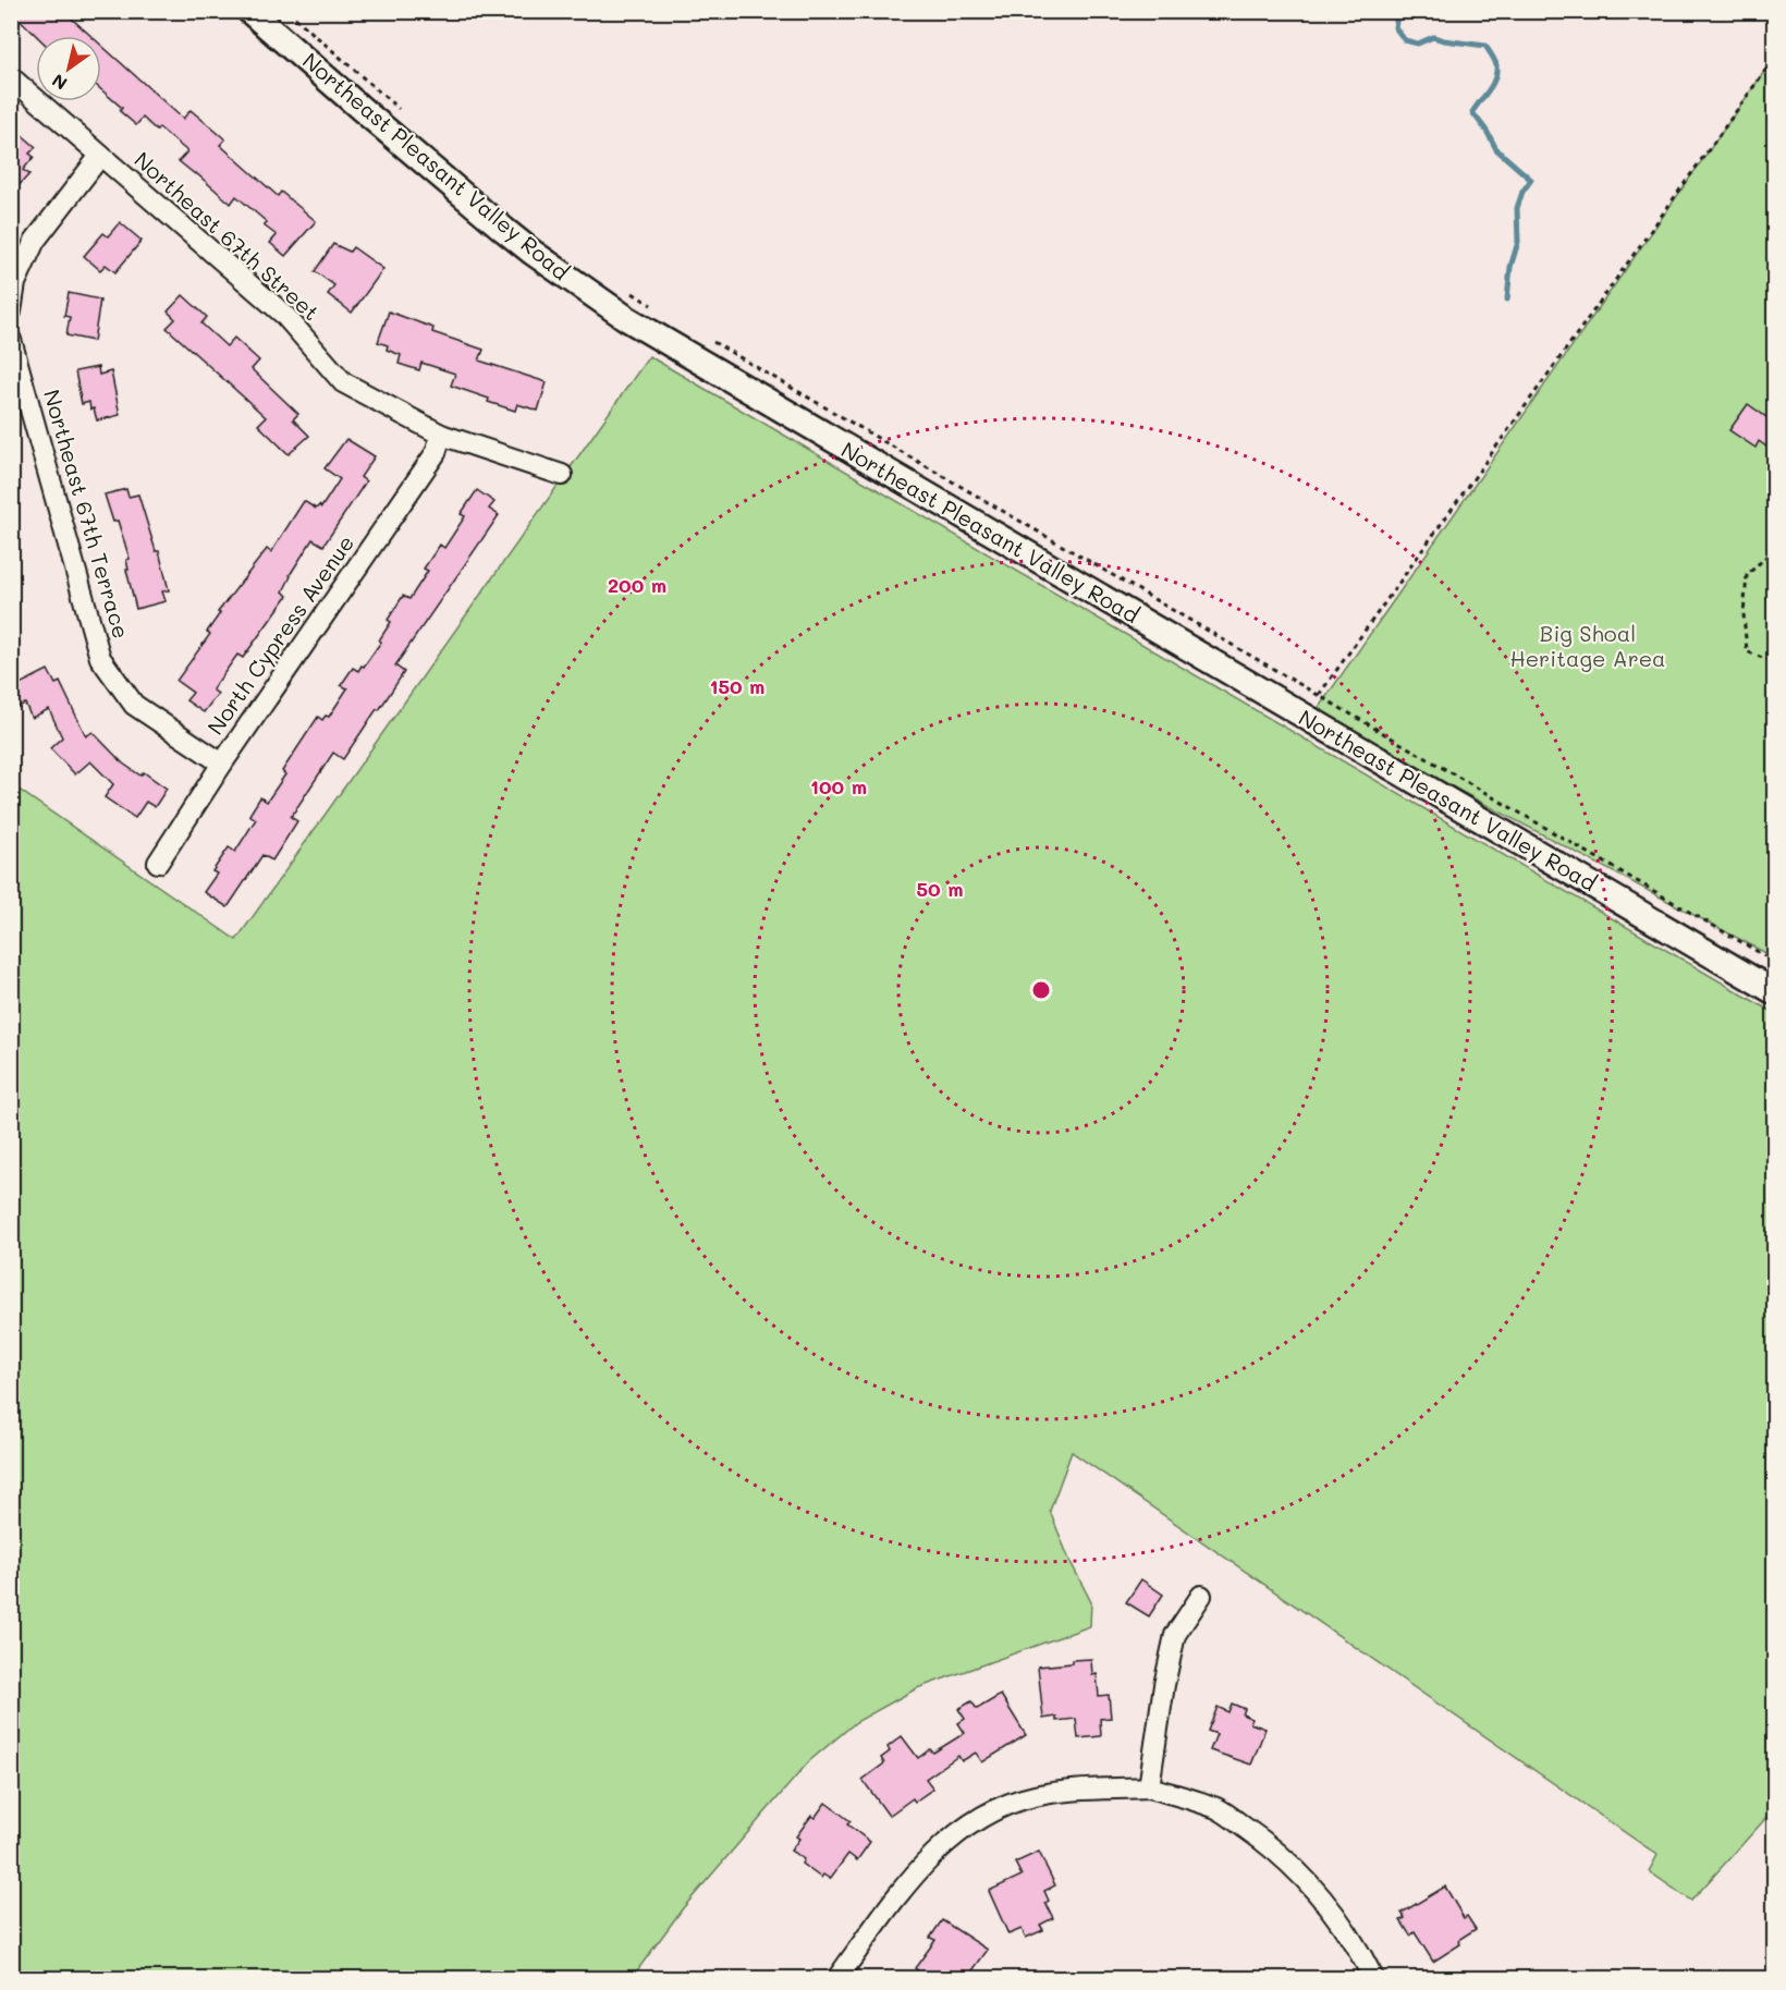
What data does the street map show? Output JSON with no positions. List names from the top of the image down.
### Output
{
  "streets": {
    "street": [
      "Northeast Pleasant Valley Road",
      "Northeast 67th Street",
      "Northeast 67th Terrace",
      "North Cypress Avenue"
    ]
  },
  "crossings": [
    ["Northeast 67th Street", "North Cypress Avenue"],
    ["Northeast 67th Terrace", "North Cypress Avenue"]
  ],
  "parks": ["Big Shoal Heritage Area"],
  "north": "bottom left",
  "rings": [
    "200 m",
    "150 m",
    "100 m",
    "50 m"
  ]
}
